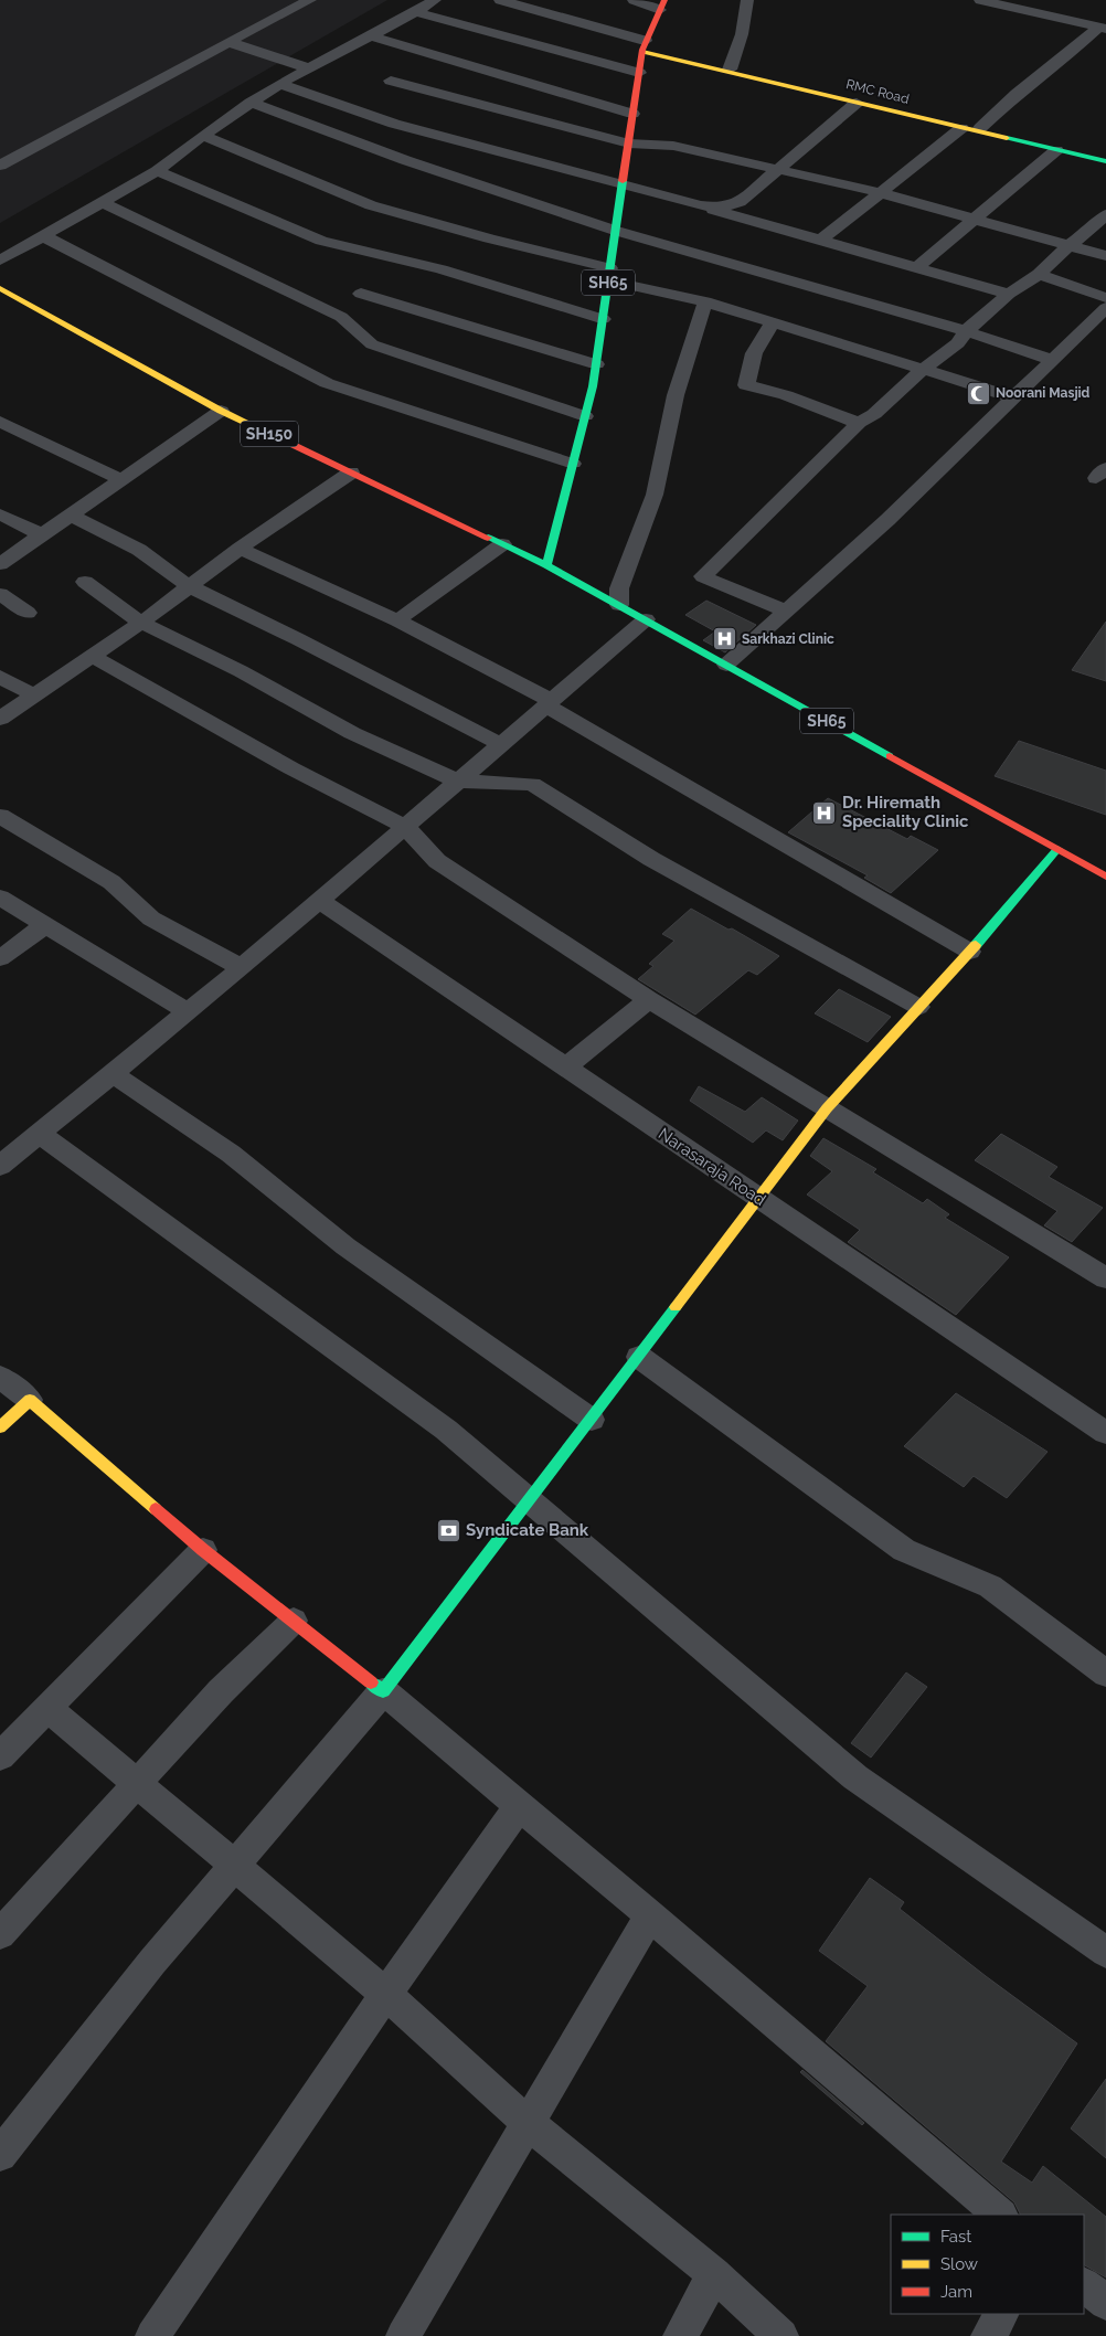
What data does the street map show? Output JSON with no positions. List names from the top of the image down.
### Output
{
  "streets": {
    "main road": ["RMC Road", "SH65", "SH150"],
    "street": ["Narasaraja Road"]
  },
  "crossings": [
    ["RMC Road", "SH65"],
    ["SH65", "SH150"]
  ],
  "places": {
    "mosque": ["Noorani Masjid"],
    "hospital": ["Sarkhazi Clinic", "Dr. Hiremath Speciality Clinic"],
    "bank": ["Syndicate Bank"]
  },
  "legend": ["Fast", "Slow", "Jam"]
}
